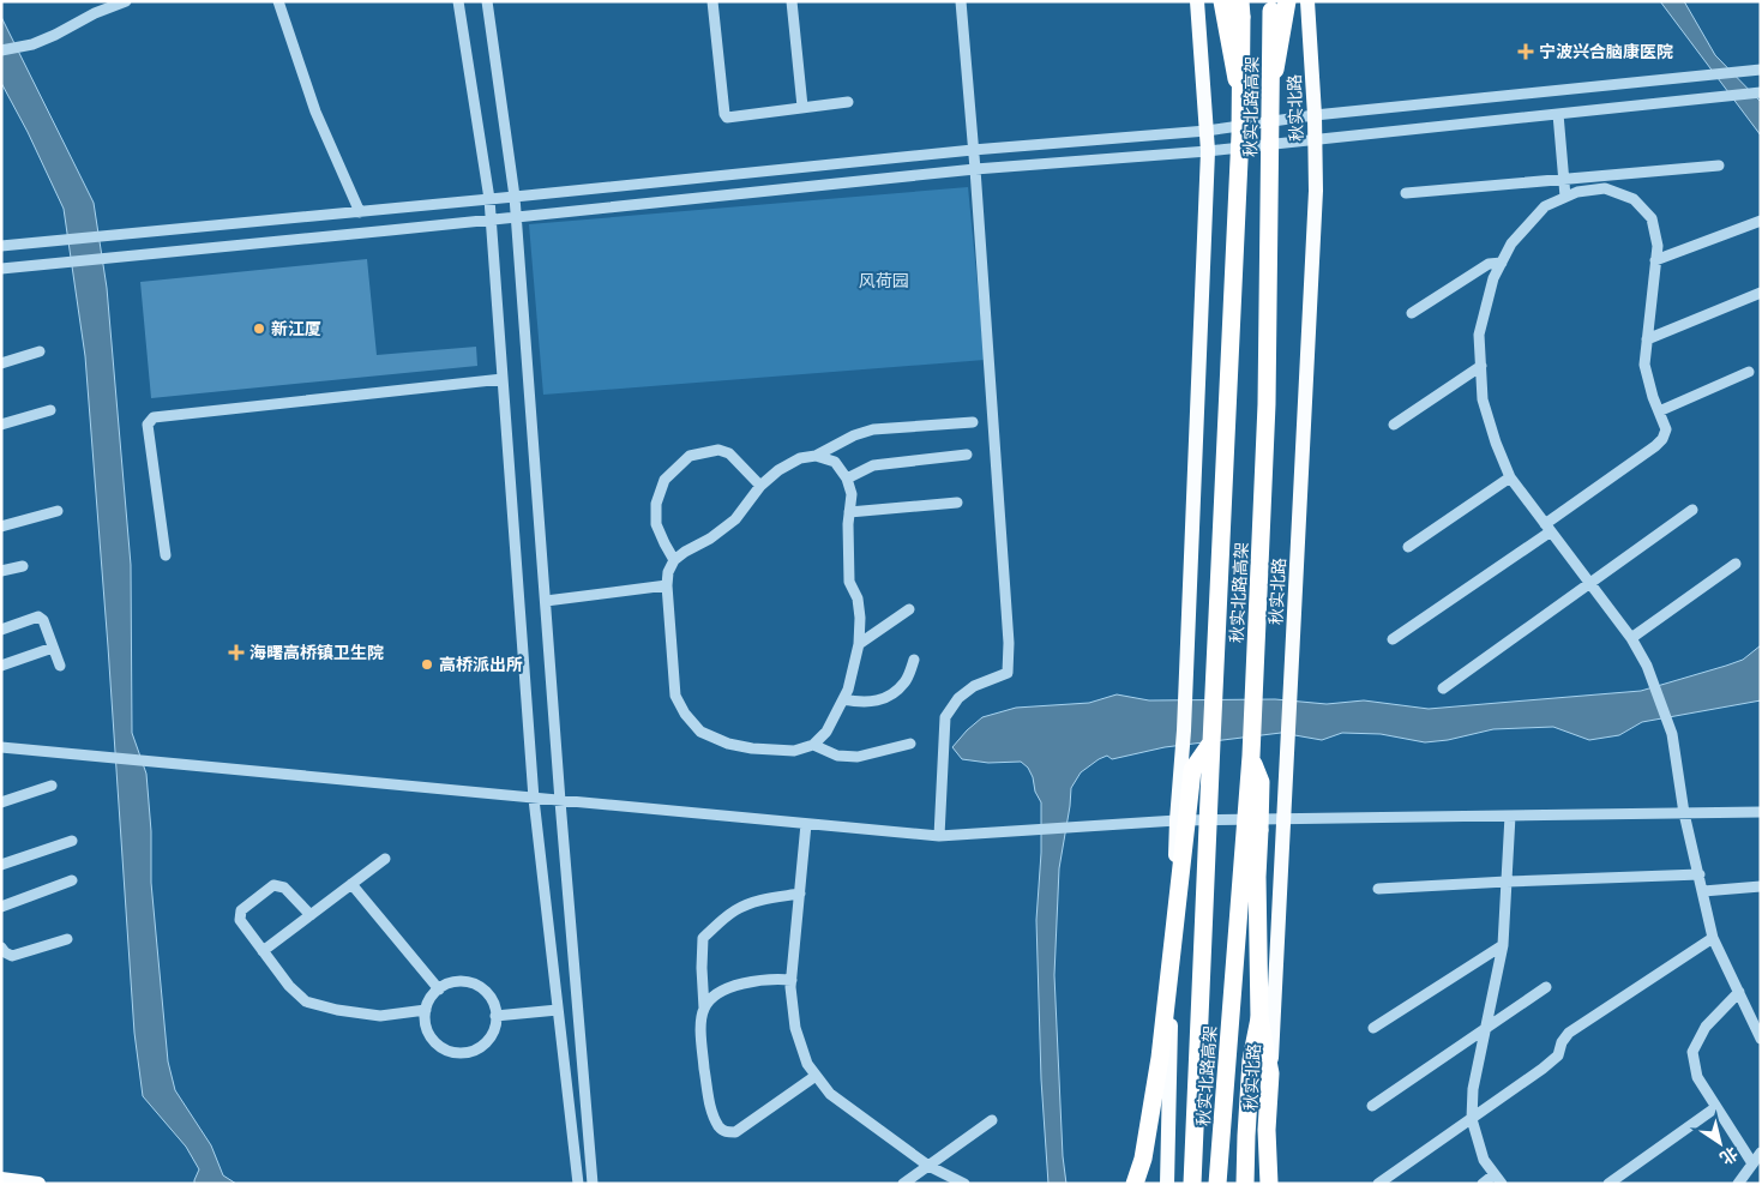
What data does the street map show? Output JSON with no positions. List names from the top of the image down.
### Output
{
  "streets": {
    "highway": ["秋实北路高架"],
    "main road": ["秋实北路"]
  },
  "parks": ["风荷园"],
  "places": {
    "health": ["宁波兴合脑康医院", "海曙高桥镇卫生院"],
    "other": ["新江厦", "高桥派出所"]
  },
  "north": "bottom right"
}
